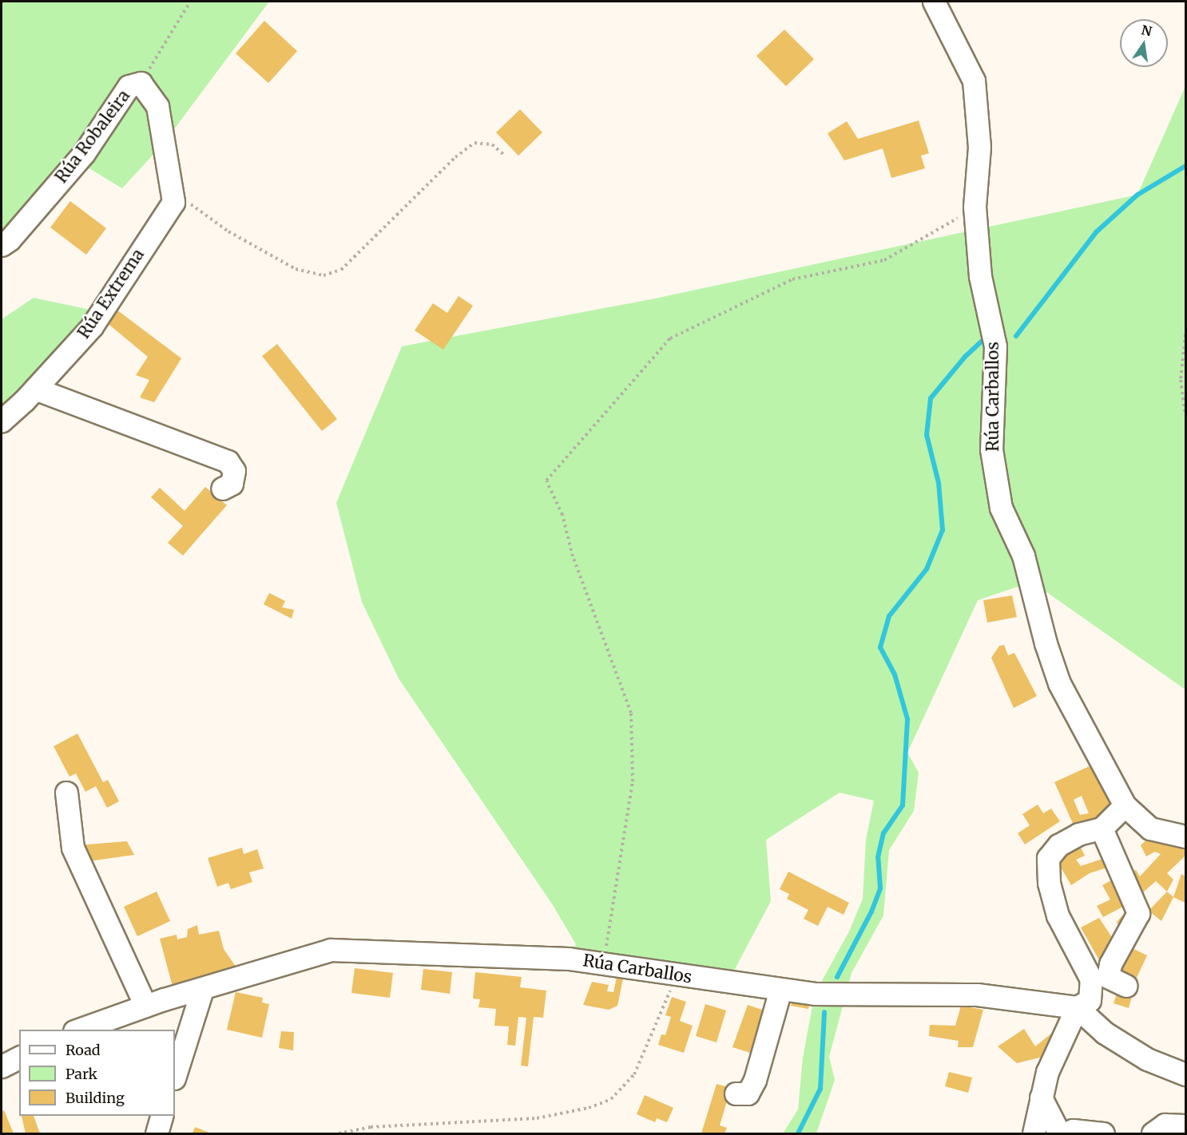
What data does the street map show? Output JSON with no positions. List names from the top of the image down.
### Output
{
  "streets": {
    "street": ["Rúa Robaleira", "Rúa Extrema", "Rúa Carballos"]
  },
  "crossings": [
    ["Rúa Robaleira", "Rúa Extrema"]
  ],
  "legend": ["Road", "Park", "Building"],
  "north": "top"
}
